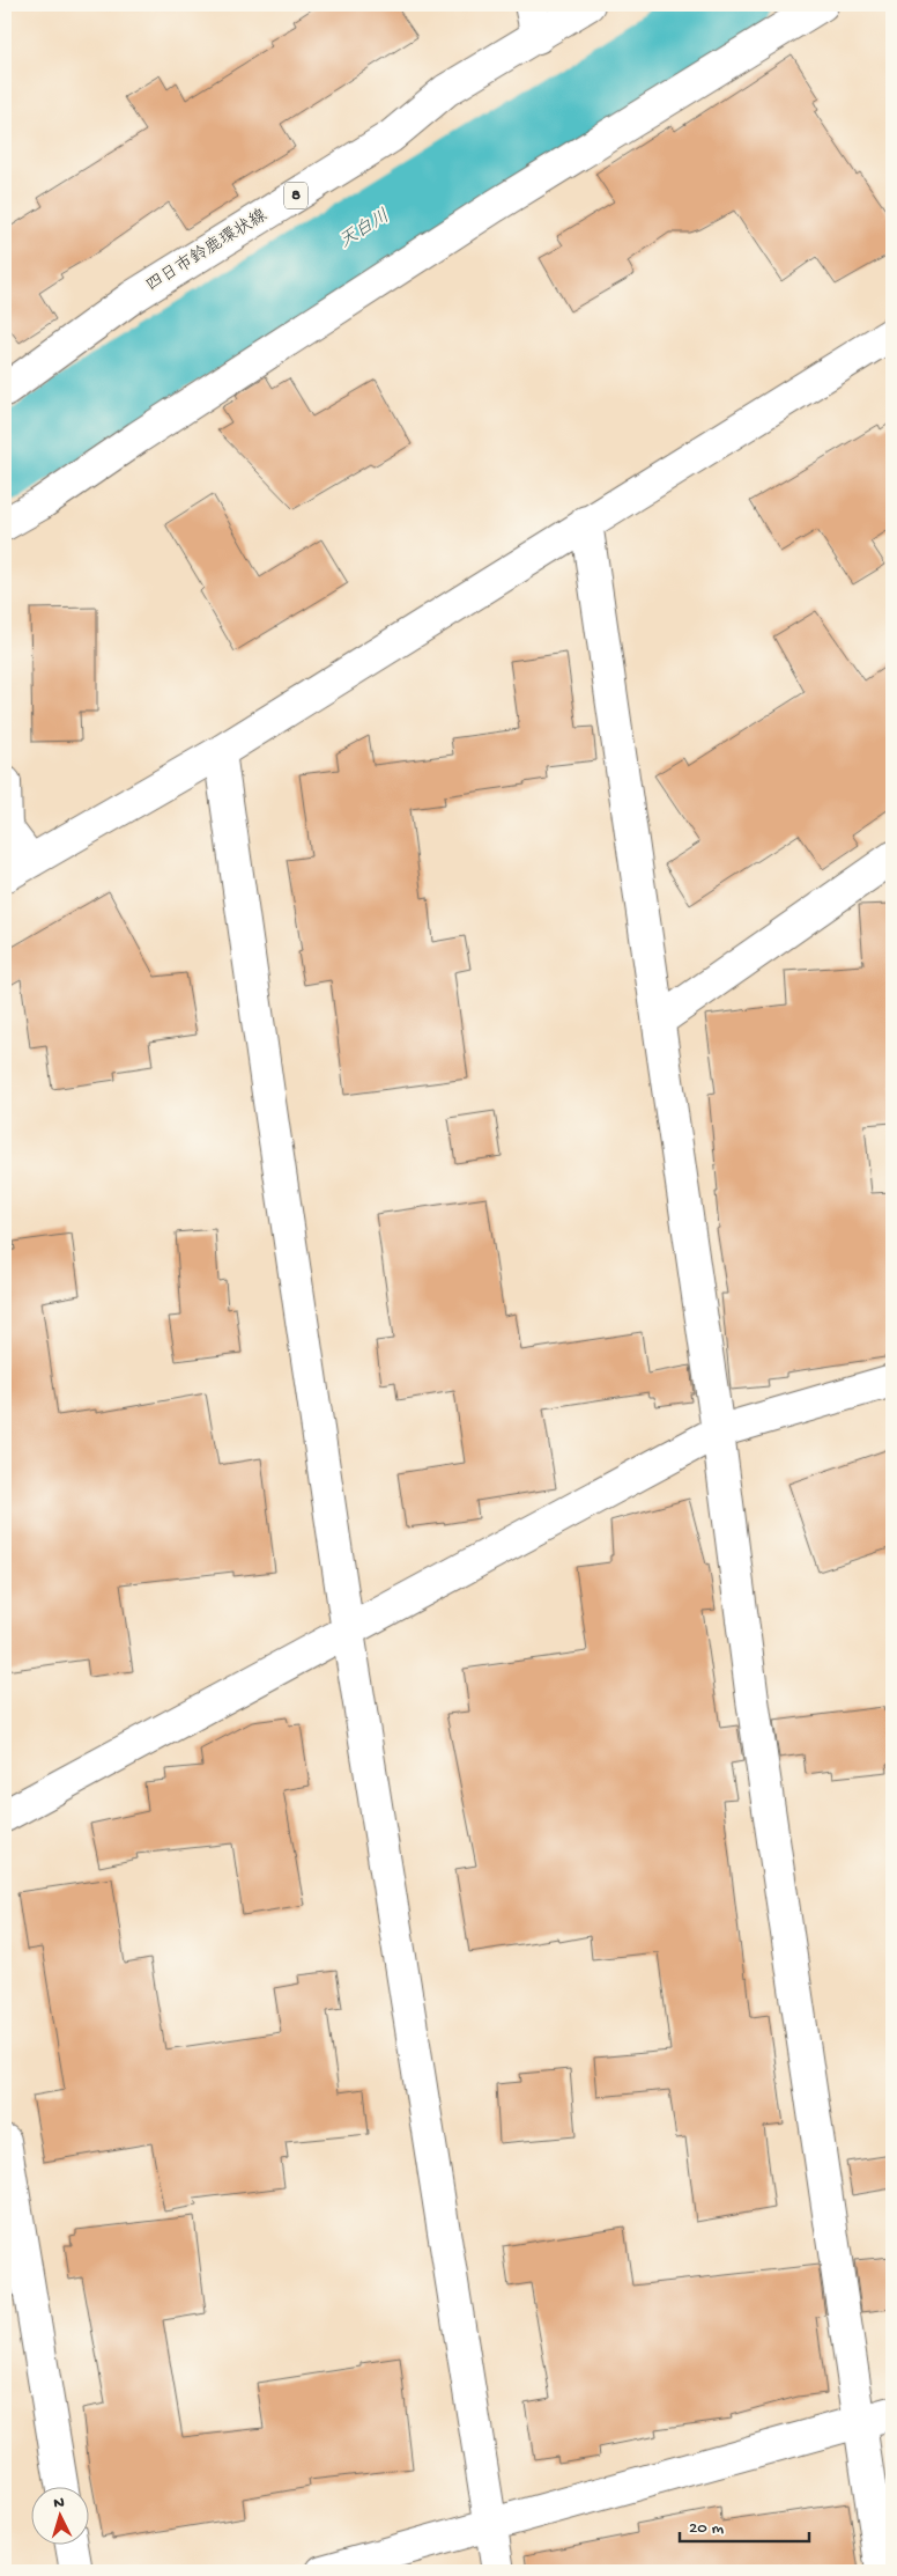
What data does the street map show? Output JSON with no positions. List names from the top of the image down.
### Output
{
  "streets": {
    "street": ["8", "四日市鈴鹿環状線"]
  },
  "water": ["天白川"],
  "scale_bar": "20 m",
  "north": "top"
}
